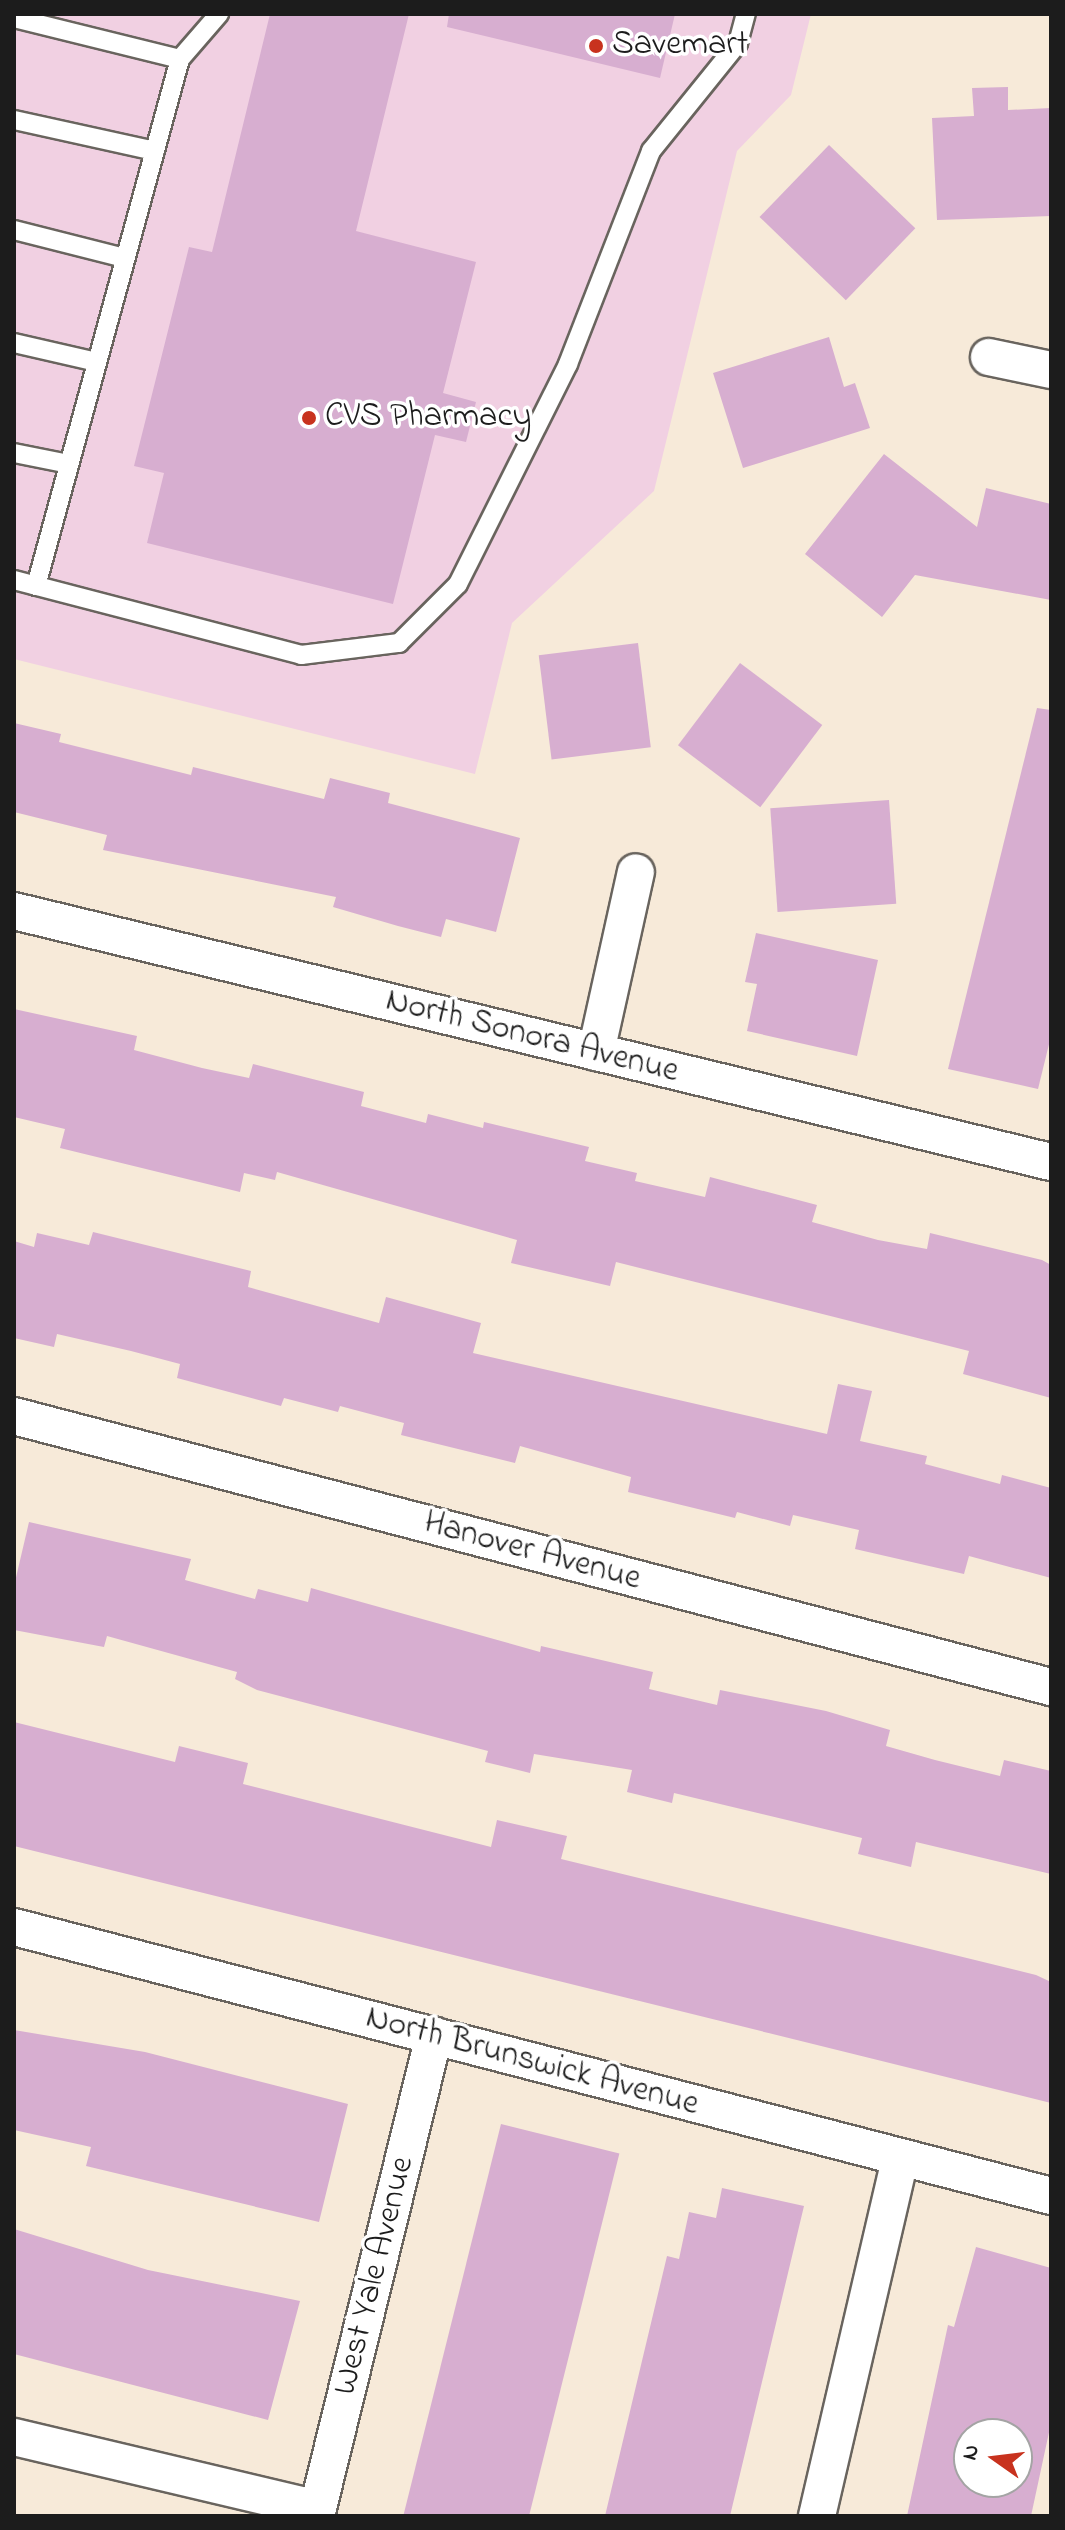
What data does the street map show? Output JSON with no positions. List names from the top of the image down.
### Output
{
  "streets": {
    "street": [
      "North Sonora Avenue",
      "Hanover Avenue",
      "North Brunswick Avenue",
      "West Yale Avenue"
    ]
  },
  "crossings": [
    ["North Brunswick Avenue", "West Yale Avenue"]
  ],
  "places": ["Savemart", "CVS Pharmacy"],
  "north": "left"
}
